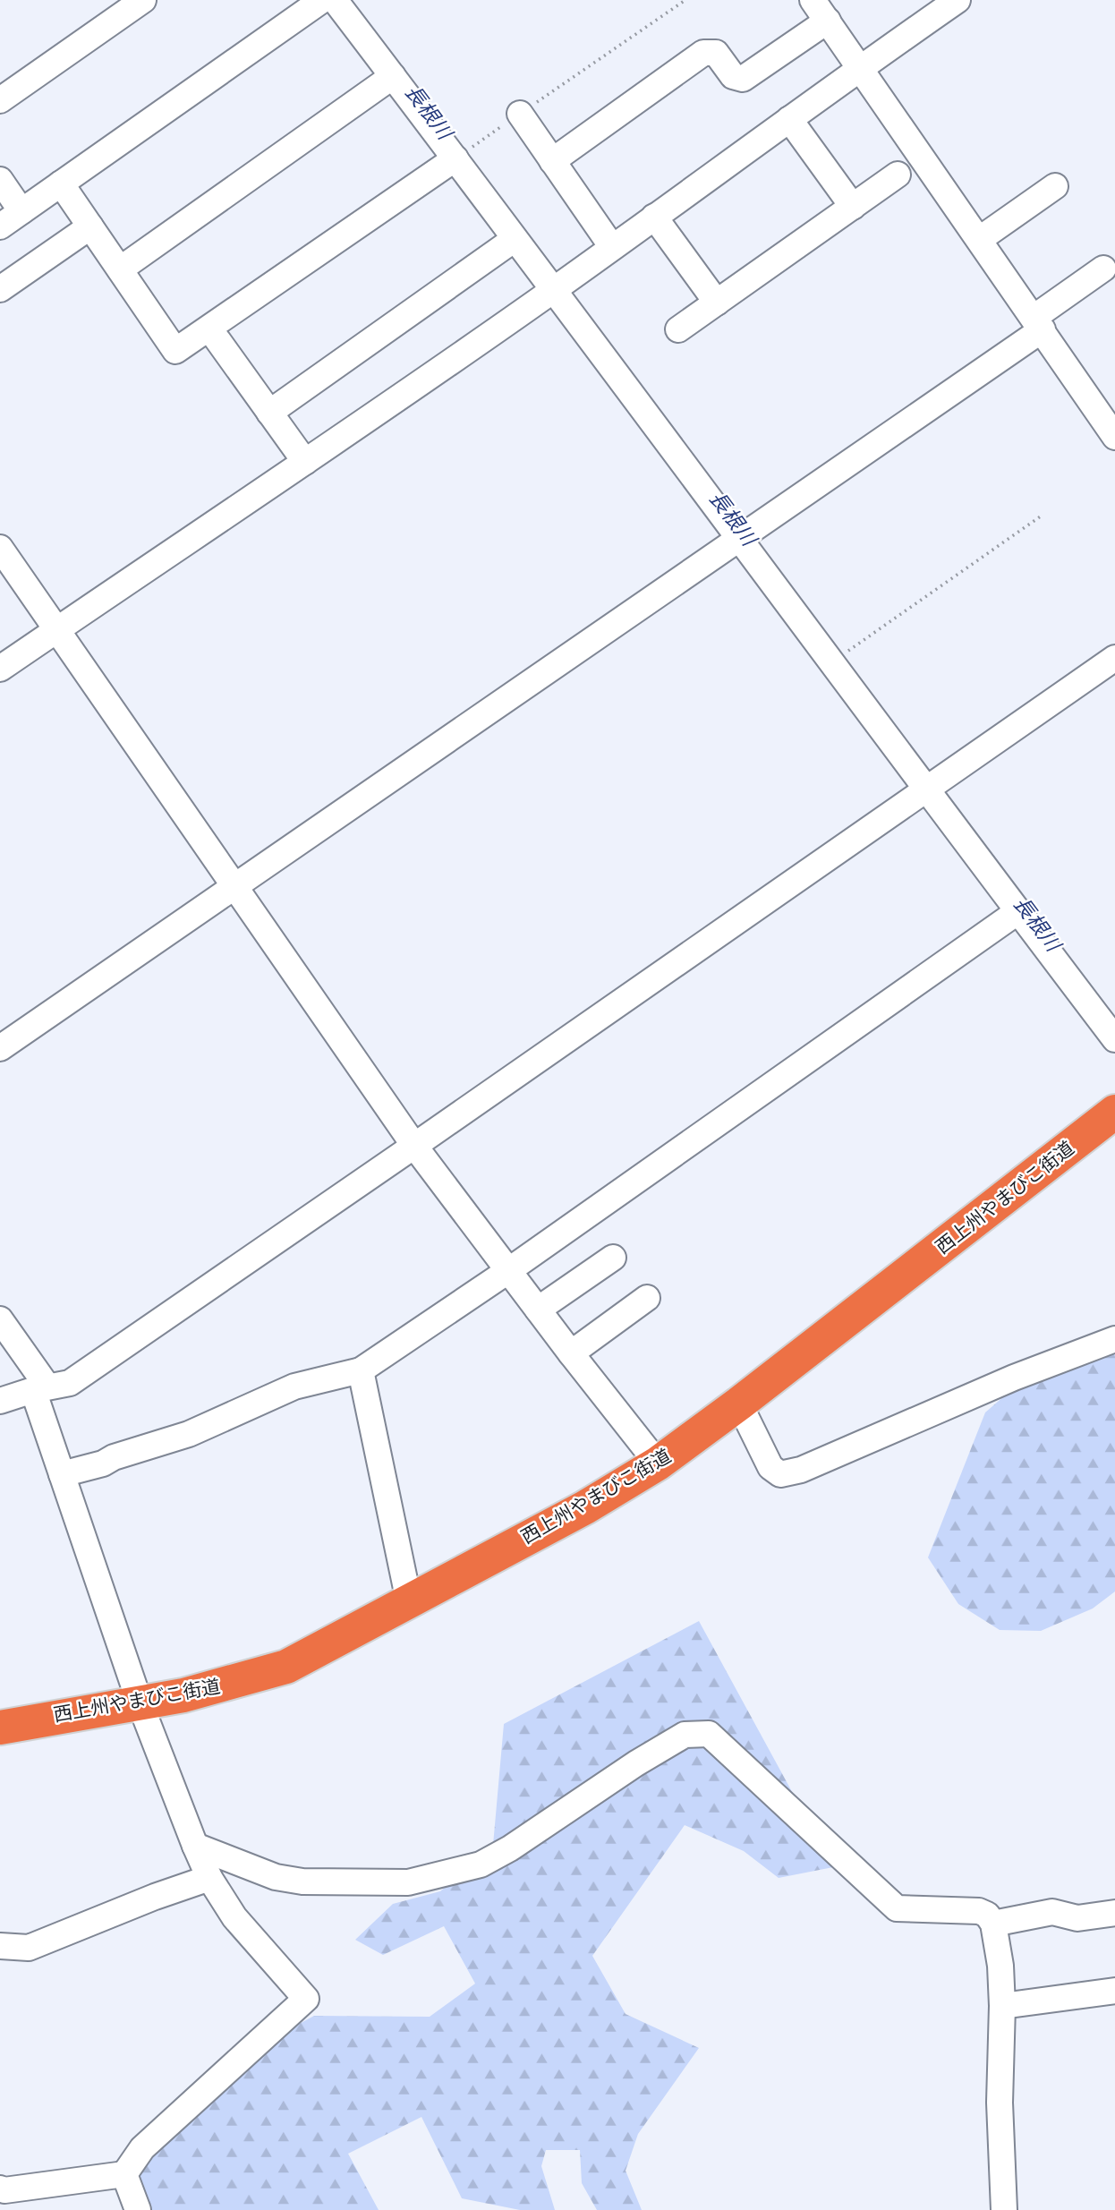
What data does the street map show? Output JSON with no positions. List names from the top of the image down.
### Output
{
  "streets": {
    "highway": ["西上州やまびこ街道"]
  },
  "water": ["長根川"]
}
